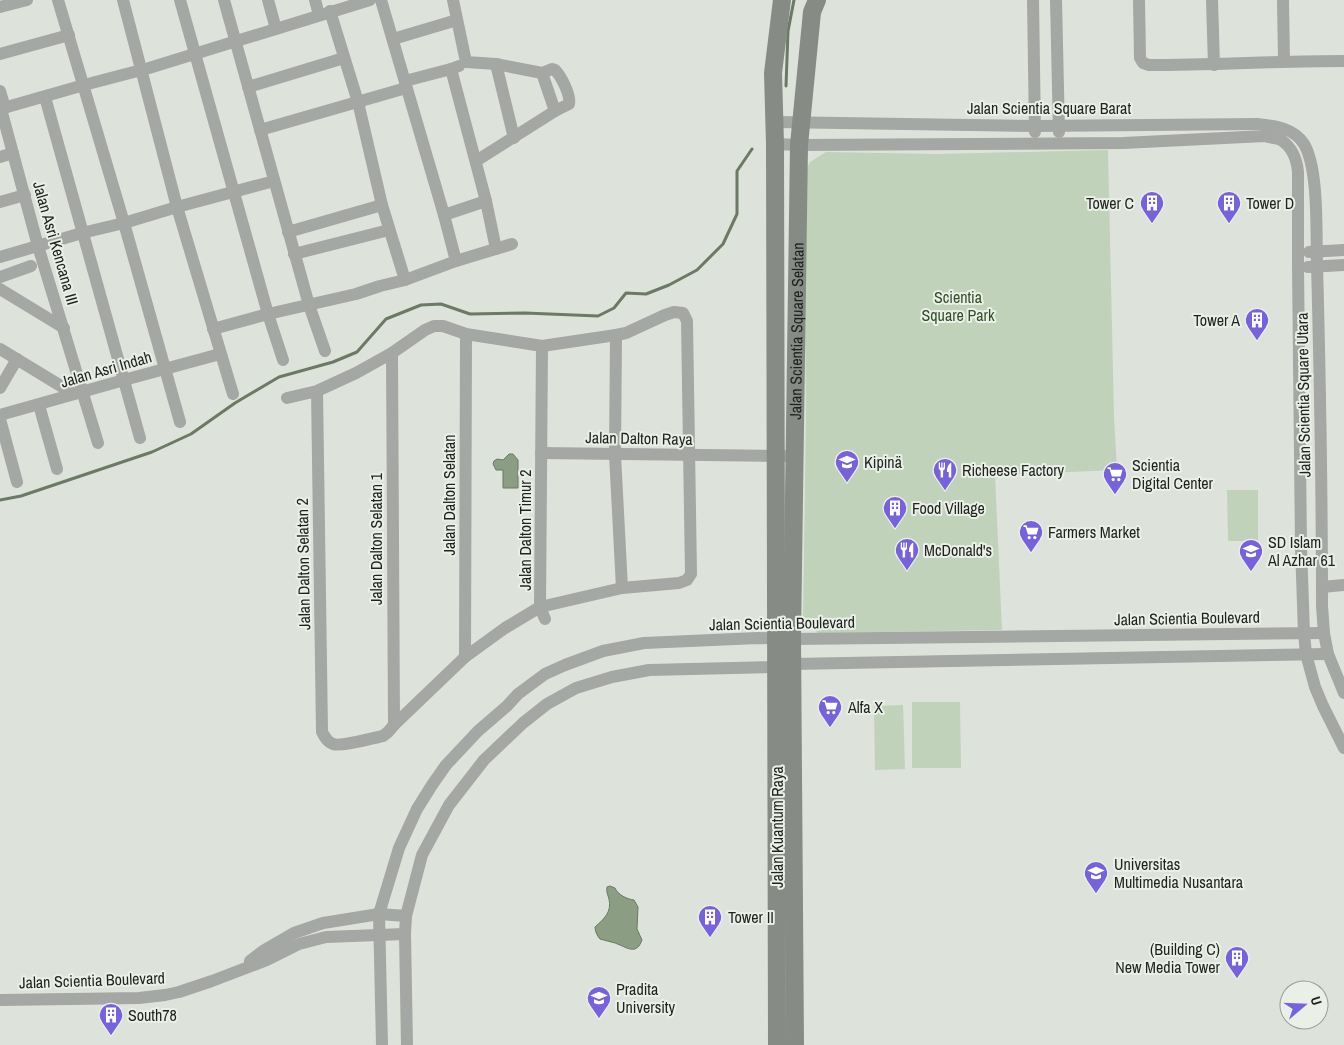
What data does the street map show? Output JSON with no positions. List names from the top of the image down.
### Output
{
  "streets": {
    "street": [
      "Jalan Scientia Square Barat",
      "Jalan Asri Kencana III",
      "Jalan Scientia Square Selatan",
      "Jalan Asri Indah",
      "Jalan Scientia Square Utara",
      "Jalan Dalton Raya",
      "Jalan Dalton Selatan",
      "Jalan Dalton Timur 2",
      "Jalan Dalton Selatan 1",
      "Jalan Dalton Selatan 2",
      "Jalan Scientia Boulevard",
      "Jalan Kuantum Raya"
    ]
  },
  "crossings": [
    ["Jalan Scientia Square Barat", "Jalan Scientia Square Selatan"],
    ["Jalan Scientia Square Barat", "Jalan Scientia Square Utara"],
    ["Jalan Asri Kencana III", "Jalan Asri Indah"],
    ["Jalan Scientia Square Selatan", "Jalan Dalton Raya"],
    ["Jalan Scientia Square Selatan", "Jalan Scientia Boulevard"],
    ["Jalan Scientia Square Selatan", "Jalan Kuantum Raya"],
    ["Jalan Scientia Square Utara", "Jalan Scientia Boulevard"],
    ["Jalan Dalton Raya", "Jalan Dalton Timur 2"],
    ["Jalan Dalton Selatan 1", "Jalan Dalton Selatan 2"],
    ["Jalan Scientia Boulevard", "Jalan Kuantum Raya"]
  ],
  "parks": ["Scientia Square Park"],
  "places": {
    "building": [
      "Tower C",
      "Tower D",
      "Tower A",
      "Food Village",
      "Tower II",
      "(Building C) New Media Tower",
      "South78"
    ],
    "school or university": [
      "Kipinä",
      "SD Islam Al Azhar 61",
      "Universitas Multimedia Nusantara",
      "Pradita University"
    ],
    "restaurant": ["Richeese Factory", "McDonald's"],
    "supermarket": ["Scientia Digital Center", "Farmers Market", "Alfa X"]
  },
  "north": "right"
}
